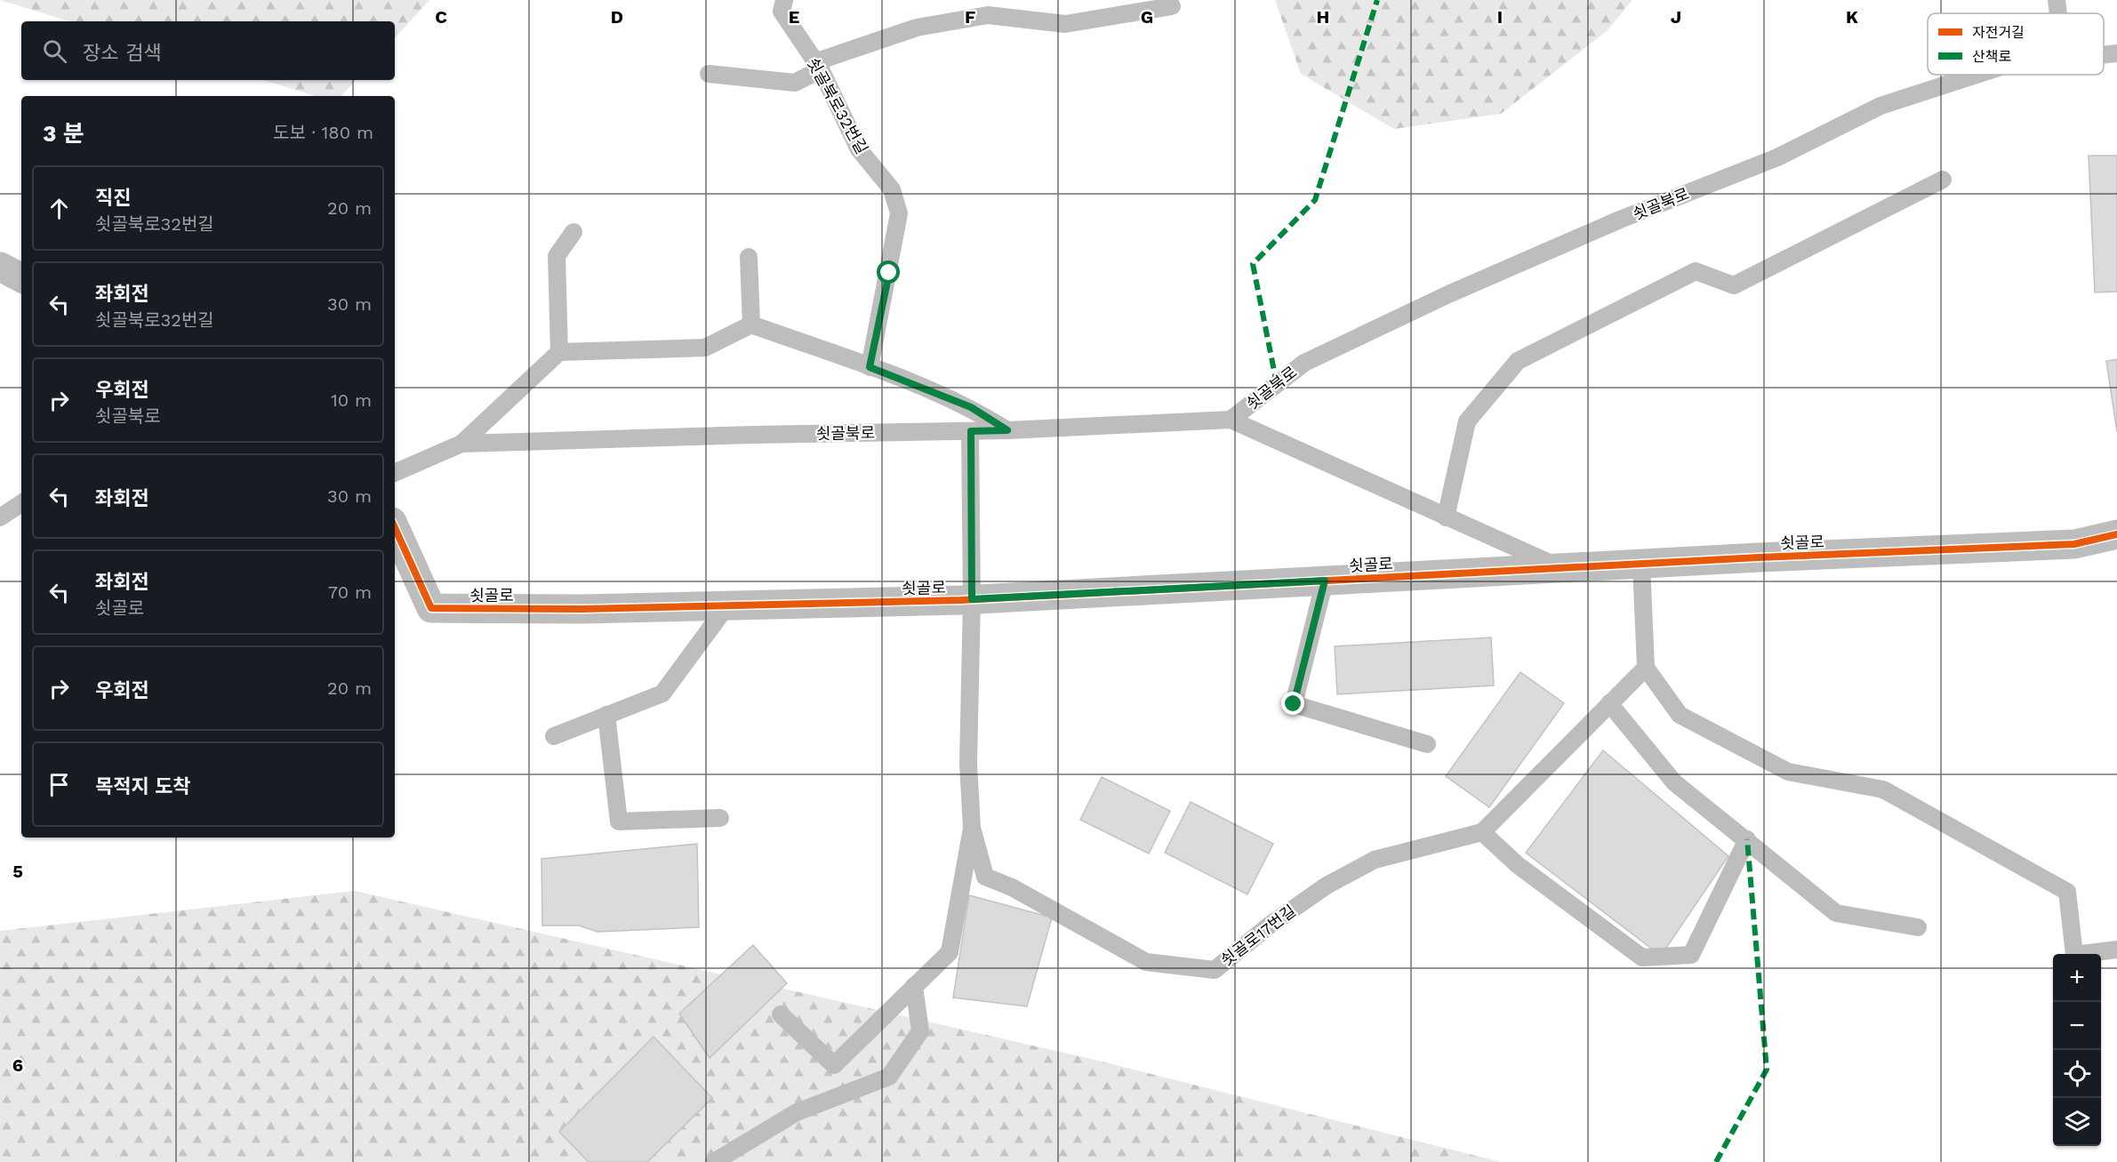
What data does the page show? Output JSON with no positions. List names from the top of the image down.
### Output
{
  "streets": {
    "street": ["쇳골로"],
    "lane": ["쇳골북로32번길", "쇳골북로", "쇳골로17번길"]
  },
  "crossings": [
    ["쇳골북로", "쇳골로"],
    ["쇳골북로", "쇳골로17번길"],
    ["쇳골로", "쇳골로17번길"]
  ],
  "legend": ["자전거길", "산책로"],
  "page": {
    "search": "장소 검색",
    "heading": ["3 분", "도보 · 180 m"],
    "list": [
      ["직진", "쇳골북로32번길", "20 m"],
      ["좌회전", "쇳골북로32번길", "30 m"],
      ["우회전", "쇳골북로", "10 m"],
      ["좌회전", "30 m"],
      ["좌회전", "쇳골로", "70 m"],
      ["우회전", "20 m"],
      "목적지 도착"
    ],
    "map_buttons": ["+", "−"]
  },
  "grid": {
    "columns": [
      "C",
      "D",
      "E",
      "F",
      "G",
      "H",
      "I",
      "J",
      "K"
    ],
    "rows": ["5", "6"]
  }
}
